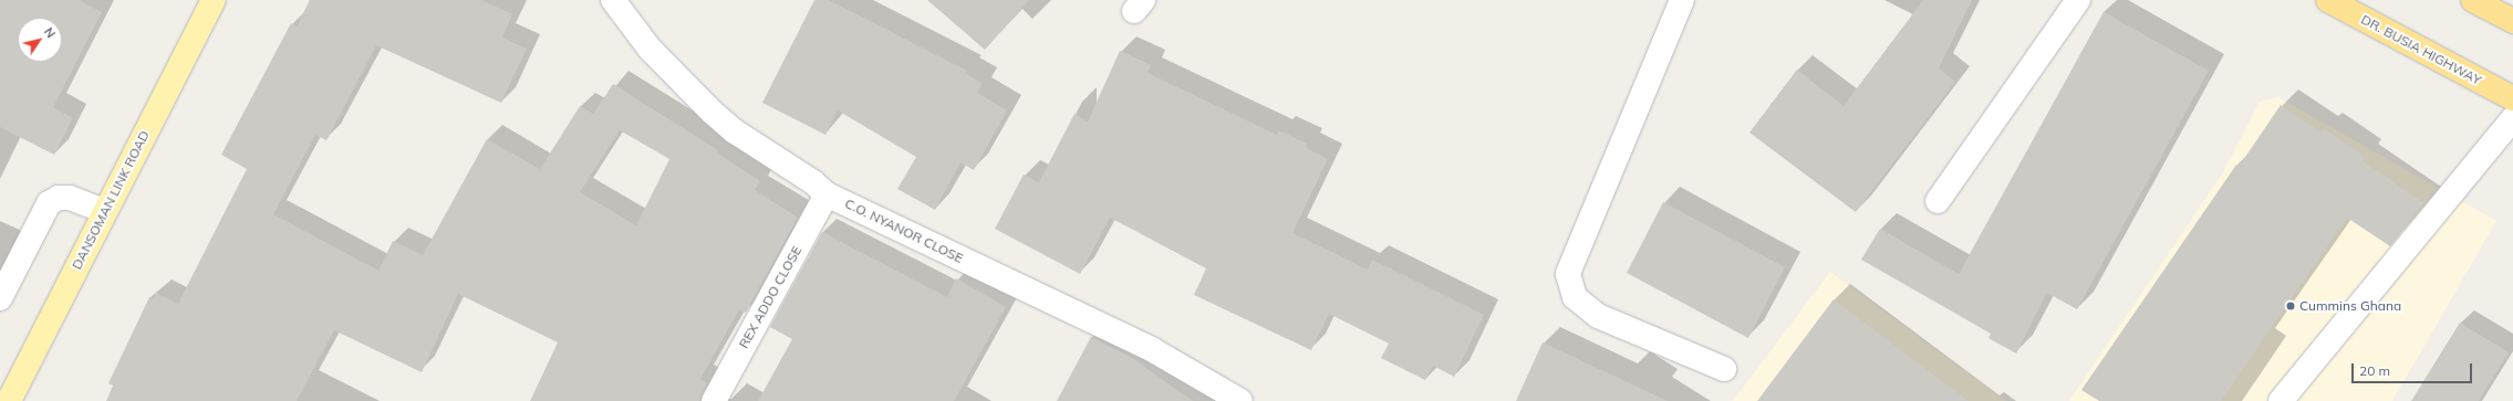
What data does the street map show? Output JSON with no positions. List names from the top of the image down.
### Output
{
  "streets": {
    "highway": ["DR. BUSIA HIGHWAY"],
    "main road": ["DANSOMAN LINK ROAD"],
    "street": ["C.O. NYANOR CLOSE", "REX ADDO CLOSE"]
  },
  "crossings": [
    ["C.O. NYANOR CLOSE", "REX ADDO CLOSE"]
  ],
  "places": ["Cummins Ghana"],
  "scale_bar": "20 m",
  "north": "top right"
}
